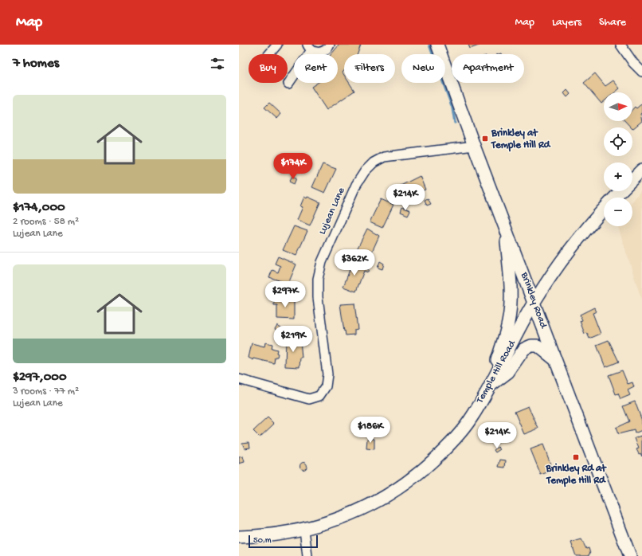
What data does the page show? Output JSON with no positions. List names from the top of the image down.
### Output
{
  "streets": {
    "main road": ["Brinkley Road", "Temple Hill Road"],
    "street": ["Lujean Lane"]
  },
  "crossings": [
    ["Lujean Lane", "Brinkley Road"],
    ["Brinkley Road", "Temple Hill Road"]
  ],
  "places": {
    "transit": ["Brinkley at Temple Hill Rd", "Brinkley Rd at Temple Hill Rd"]
  },
  "scale_bar": "50 m",
  "north": "right",
  "page": {
    "header": "Map",
    "nav": ["Map", "Layers", "Share"],
    "heading": "7 homes",
    "chip": [
      "Buy",
      "Rent",
      "Filters",
      "New",
      "Apartment"
    ],
    "list": [
      {
        "name": "$174,000",
        "note": "2 rooms · 58 m² · Lujean Lane"
      },
      {
        "name": "$297,000",
        "note": "3 rooms · 77 m² · Lujean Lane"
      }
    ],
    "map_buttons": ["+", "−"],
    "price": [
      "$174K",
      "$214K",
      "$362K",
      "$297K",
      "$219K",
      "$186K",
      "$214K"
    ],
    "scale": "50 m"
  }
}
